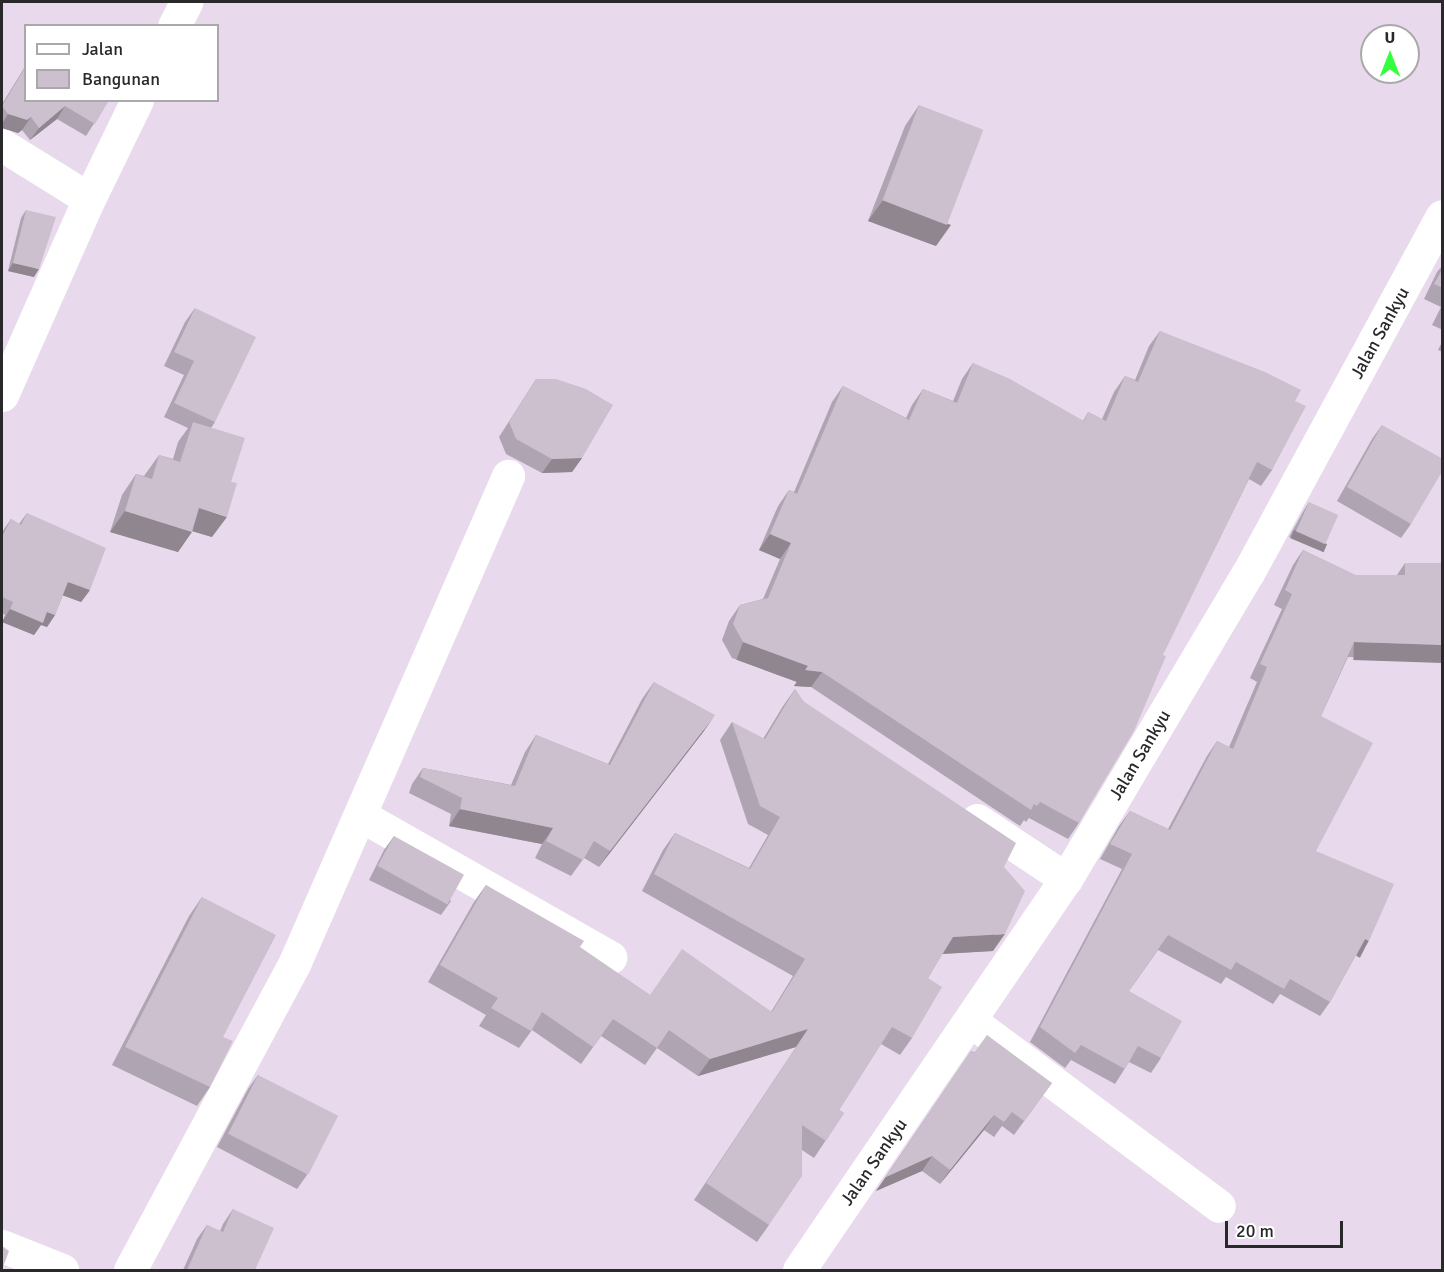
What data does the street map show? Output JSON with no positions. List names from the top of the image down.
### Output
{
  "streets": {
    "street": ["Jalan Sankyu"]
  },
  "legend": ["Jalan", "Bangunan"],
  "scale_bar": "20 m",
  "north": "top"
}
